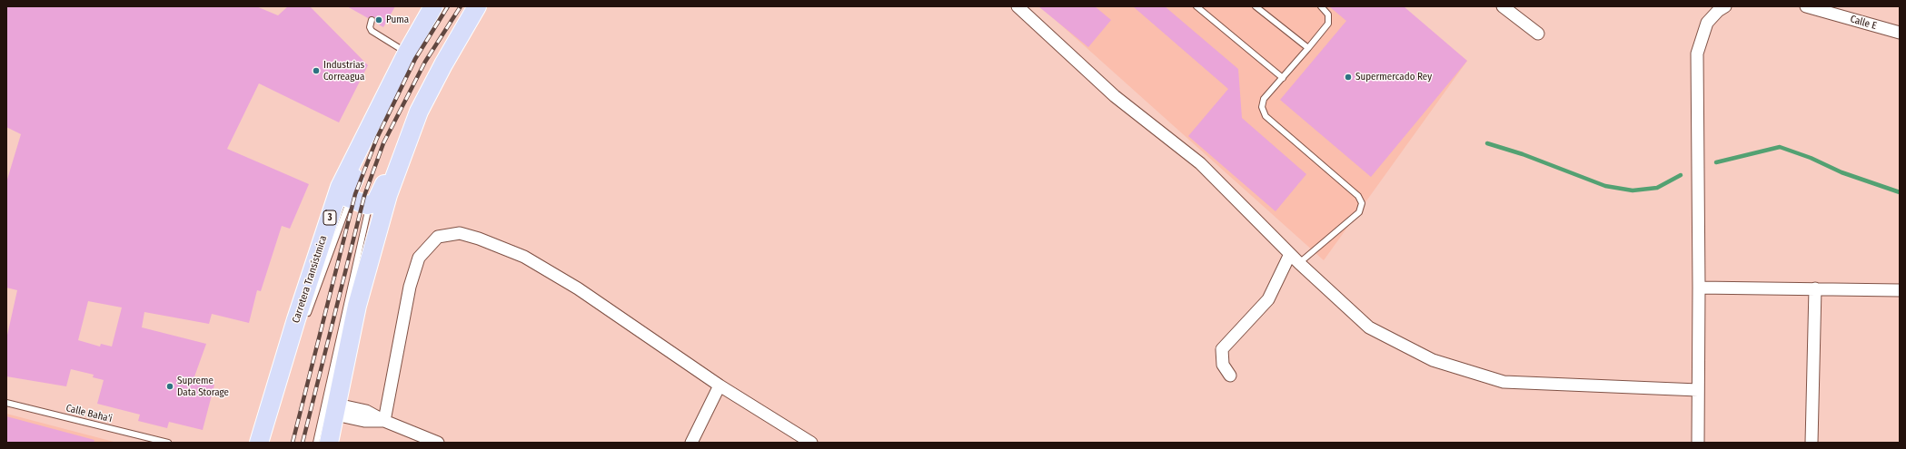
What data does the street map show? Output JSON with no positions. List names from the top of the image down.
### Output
{
  "streets": {
    "main road": ["3", "Carretera Transístmica"],
    "street": ["Calle E"],
    "lane": ["Calle Baha'i"]
  },
  "places": [
    "Puma",
    "Industrias Correagua",
    "Supermercado Rey",
    "Supreme Data Storage"
  ]
}
